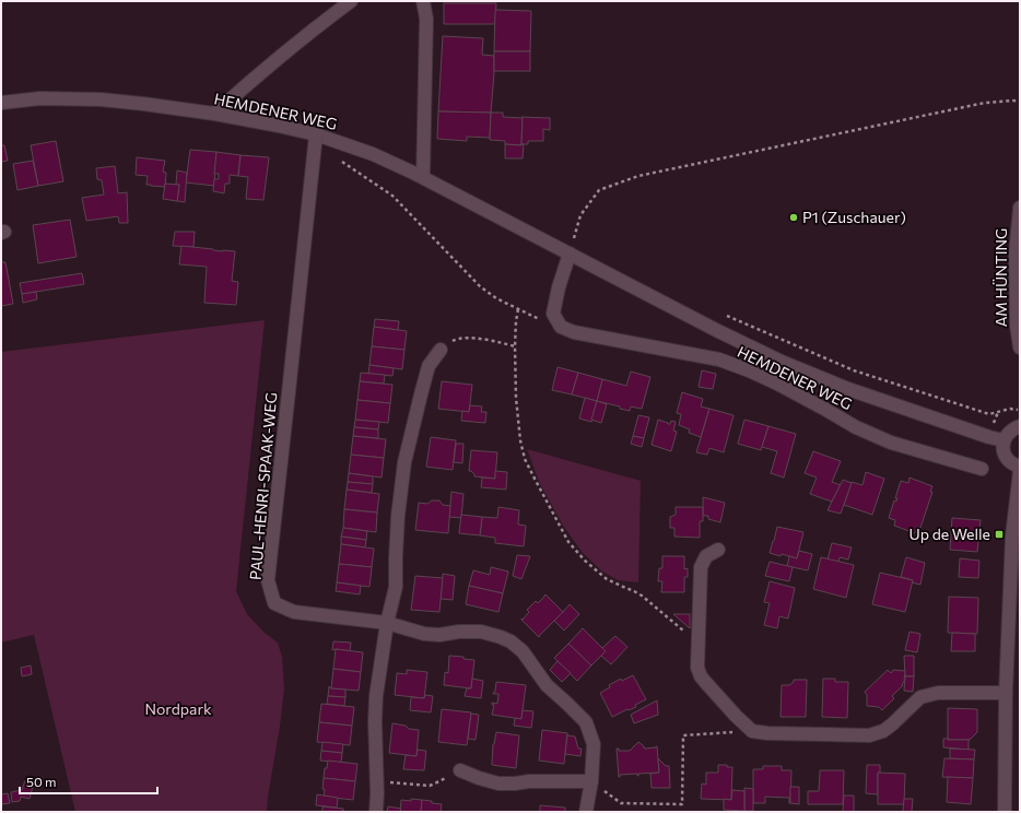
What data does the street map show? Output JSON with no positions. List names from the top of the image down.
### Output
{
  "streets": {
    "street": ["HEMDENER WEG", "AM HÜNTING", "PAUL-HENRI-SPAAK-WEG"]
  },
  "crossings": [
    ["HEMDENER WEG", "PAUL-HENRI-SPAAK-WEG"]
  ],
  "parks": ["Nordpark"],
  "places": {
    "other": ["P1 (Zuschauer)"],
    "transit": ["Up de Welle"]
  },
  "scale_bar": "50 m"
}
